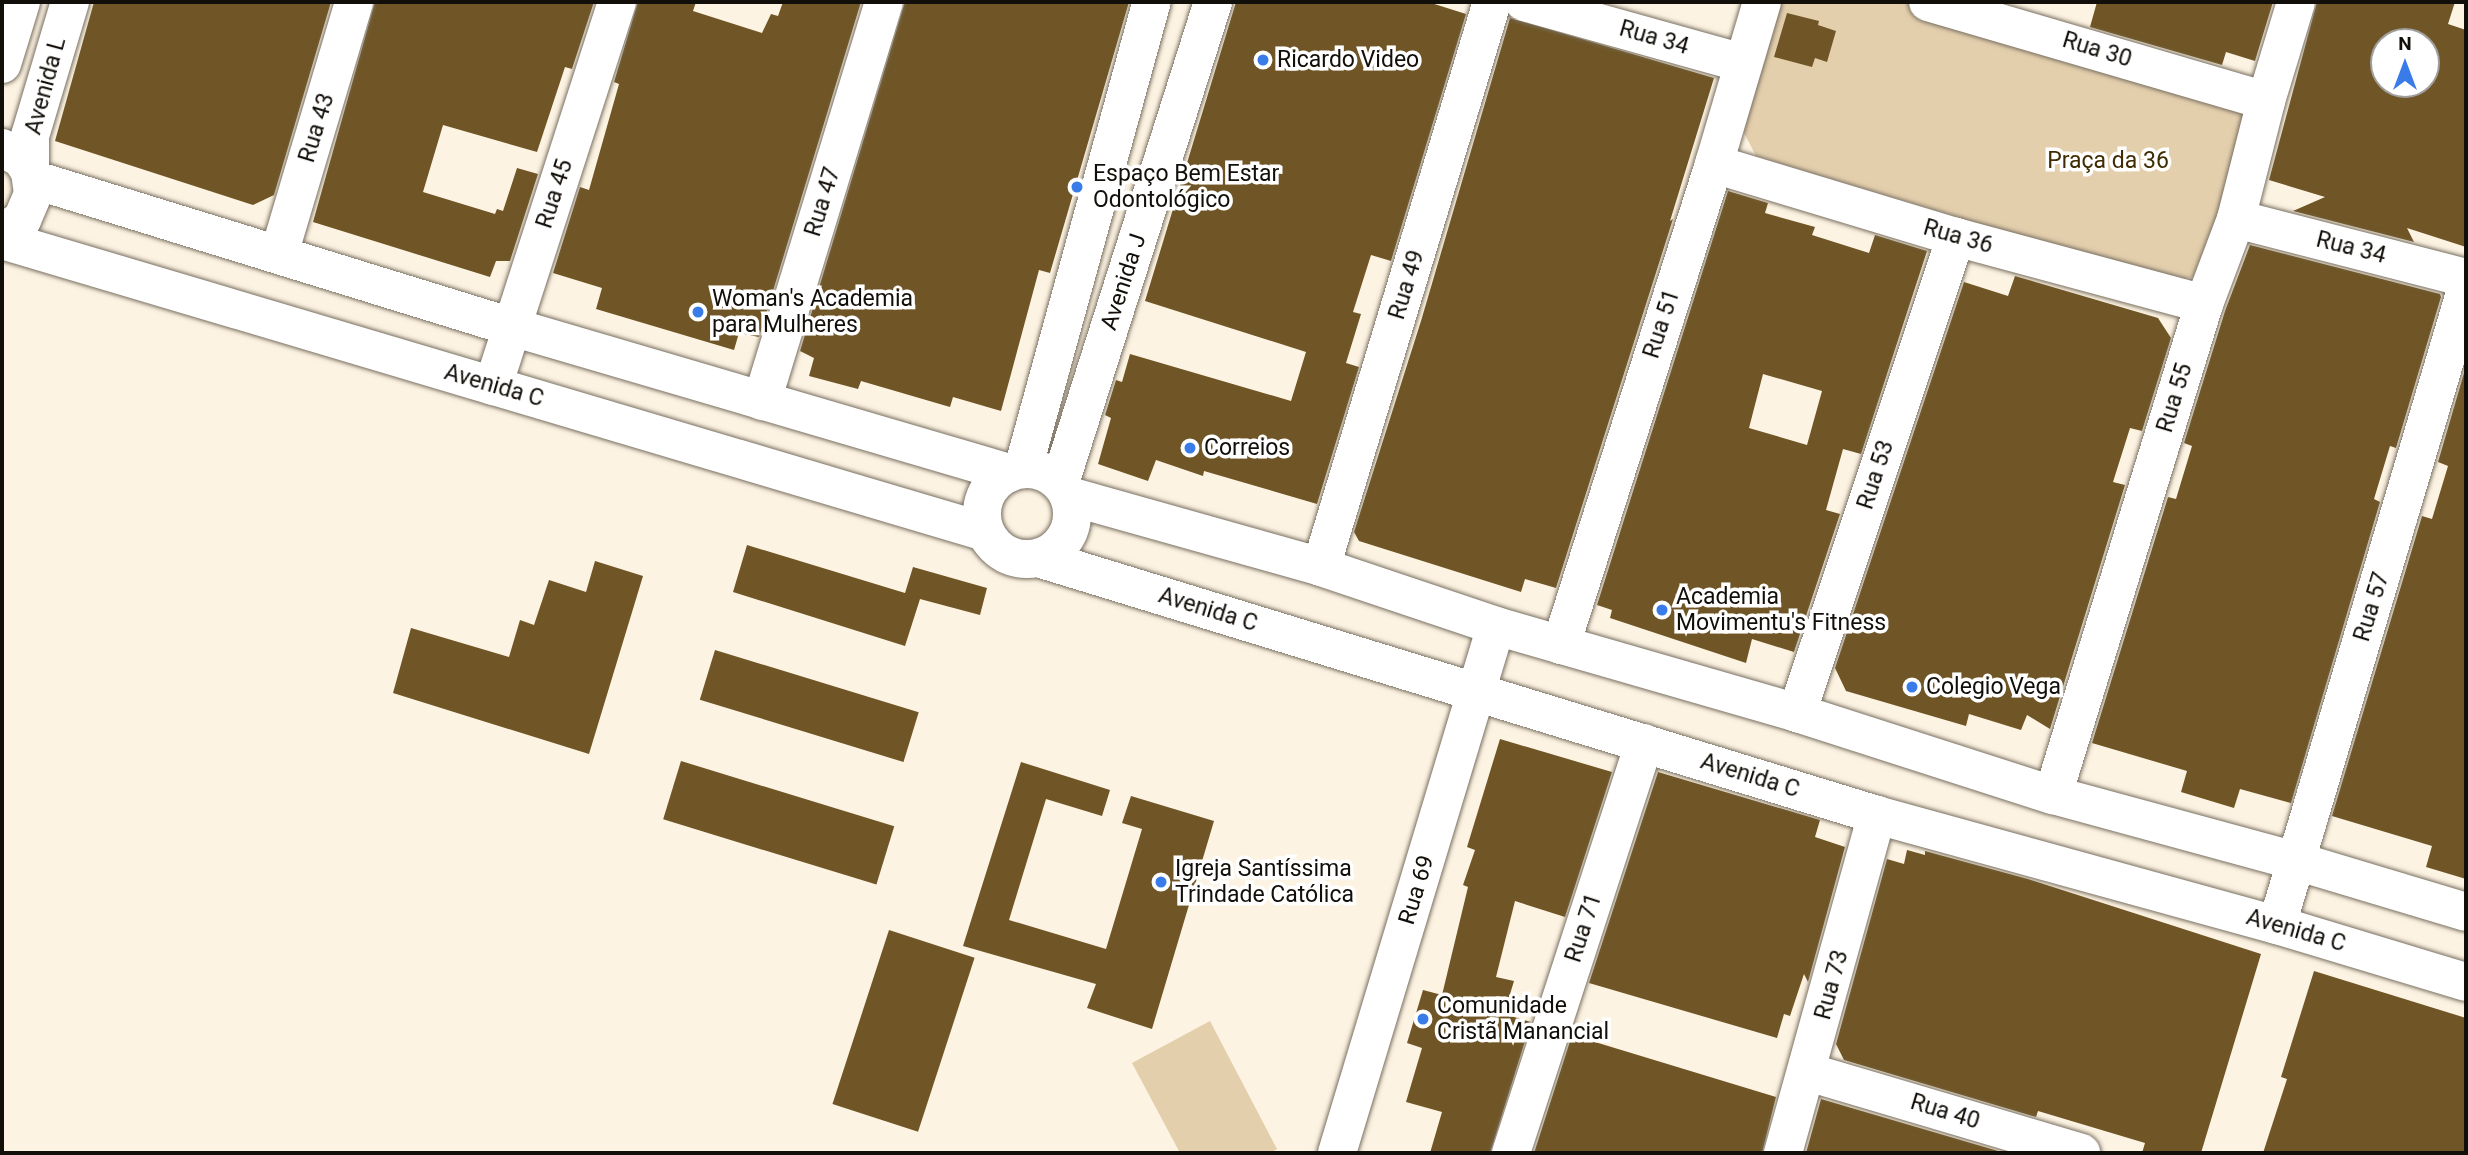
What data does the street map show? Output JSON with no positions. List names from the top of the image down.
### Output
{
  "streets": {
    "street": [
      "Rua 34",
      "Rua 30",
      "Avenida L",
      "Rua 43",
      "Rua 45",
      "Rua 47",
      "Rua 36",
      "Avenida J",
      "Rua 49",
      "Rua 51",
      "Avenida C",
      "Rua 55",
      "Rua 53",
      "Rua 57",
      "Rua 69",
      "Rua 71",
      "Rua 73",
      "Rua 40"
    ]
  },
  "crossings": [
    ["Rua 34", "Rua 51"],
    ["Rua 34", "Rua 55"],
    ["Rua 30", "Rua 55"],
    ["Rua 45", "Avenida C"],
    ["Rua 36", "Rua 51"],
    ["Rua 36", "Rua 55"],
    ["Rua 36", "Rua 53"],
    ["Avenida J", "Avenida C"],
    ["Avenida C", "Rua 57"],
    ["Avenida C", "Rua 69"],
    ["Avenida C", "Rua 71"],
    ["Avenida C", "Rua 73"],
    ["Rua 73", "Rua 40"]
  ],
  "parks": ["Praça da 36"],
  "places": [
    "Ricardo Video",
    "Espaço Bem Estar Odontológico",
    "Woman's Academia para Mulheres",
    "Correios",
    "Academia Movimentu's Fitness",
    "Colegio Vega",
    "Igreja Santíssima Trindade Católica",
    "Comunidade Cristã Manancial"
  ],
  "north": "top"
}
